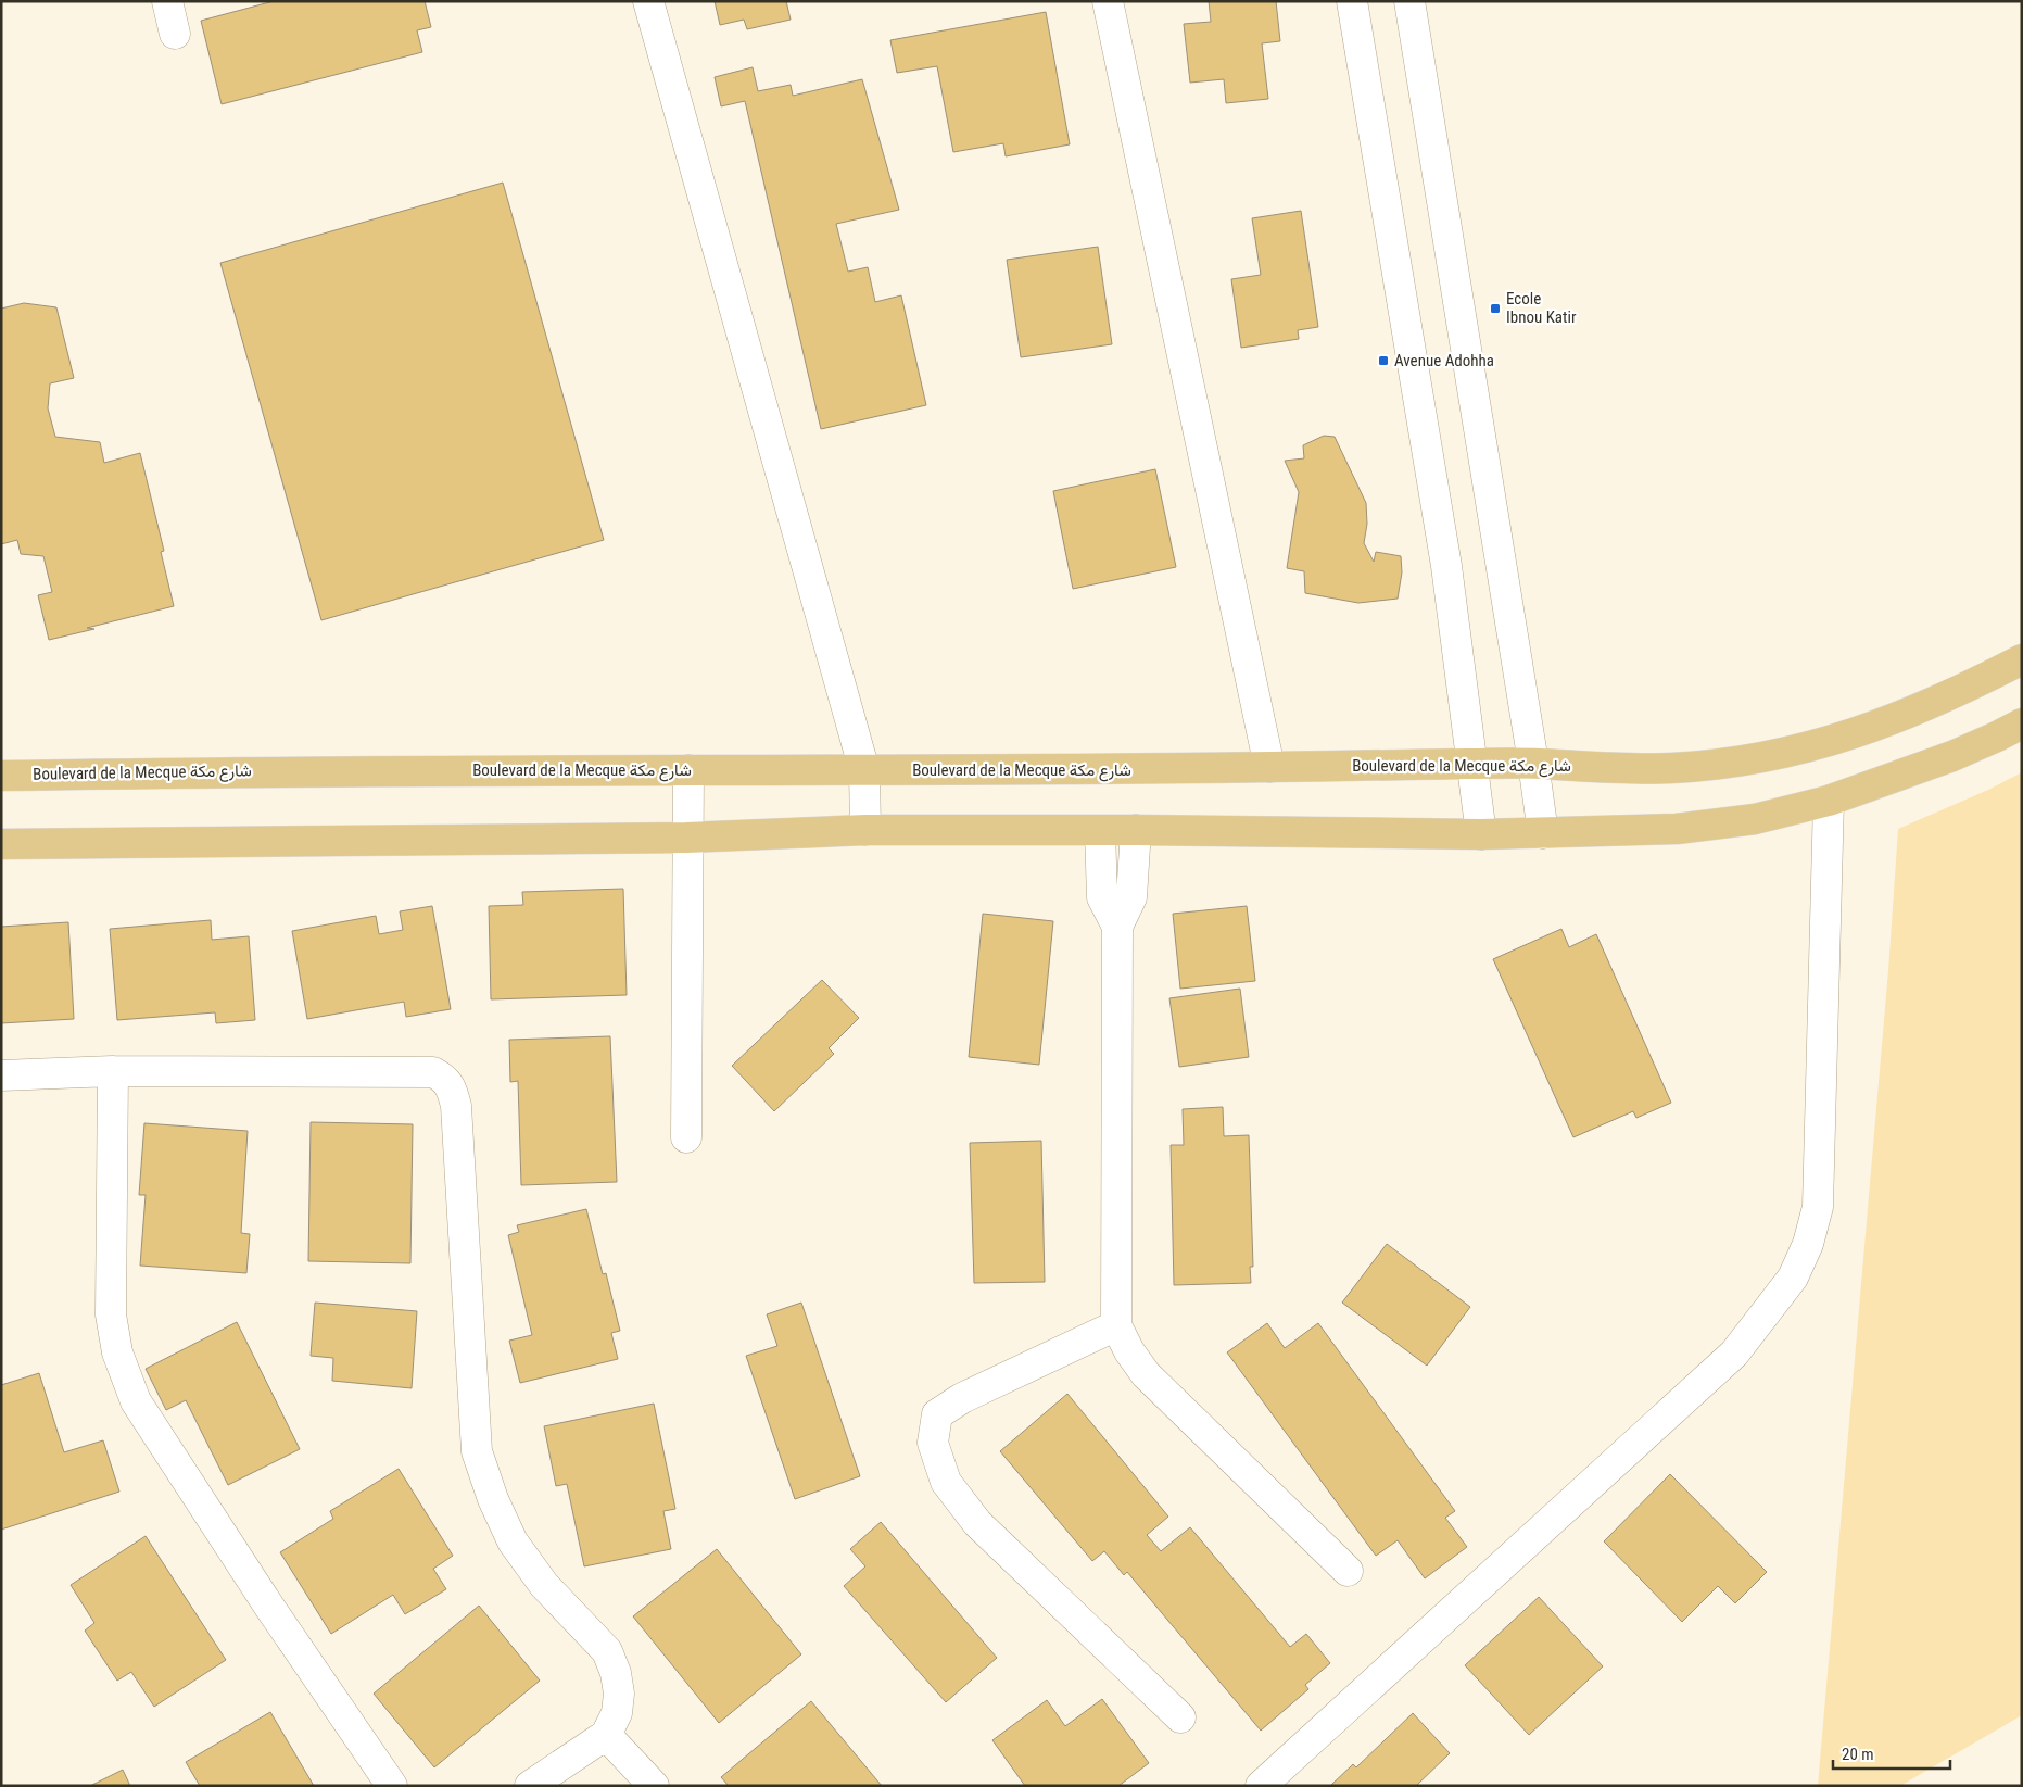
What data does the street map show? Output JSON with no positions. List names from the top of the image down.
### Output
{
  "streets": {
    "main road": ["Boulevard de la Mecque شارع مكة"]
  },
  "places": {
    "transit": ["Ecole Ibnou Katir", "Avenue Adohha"]
  },
  "scale_bar": "20 m"
}
